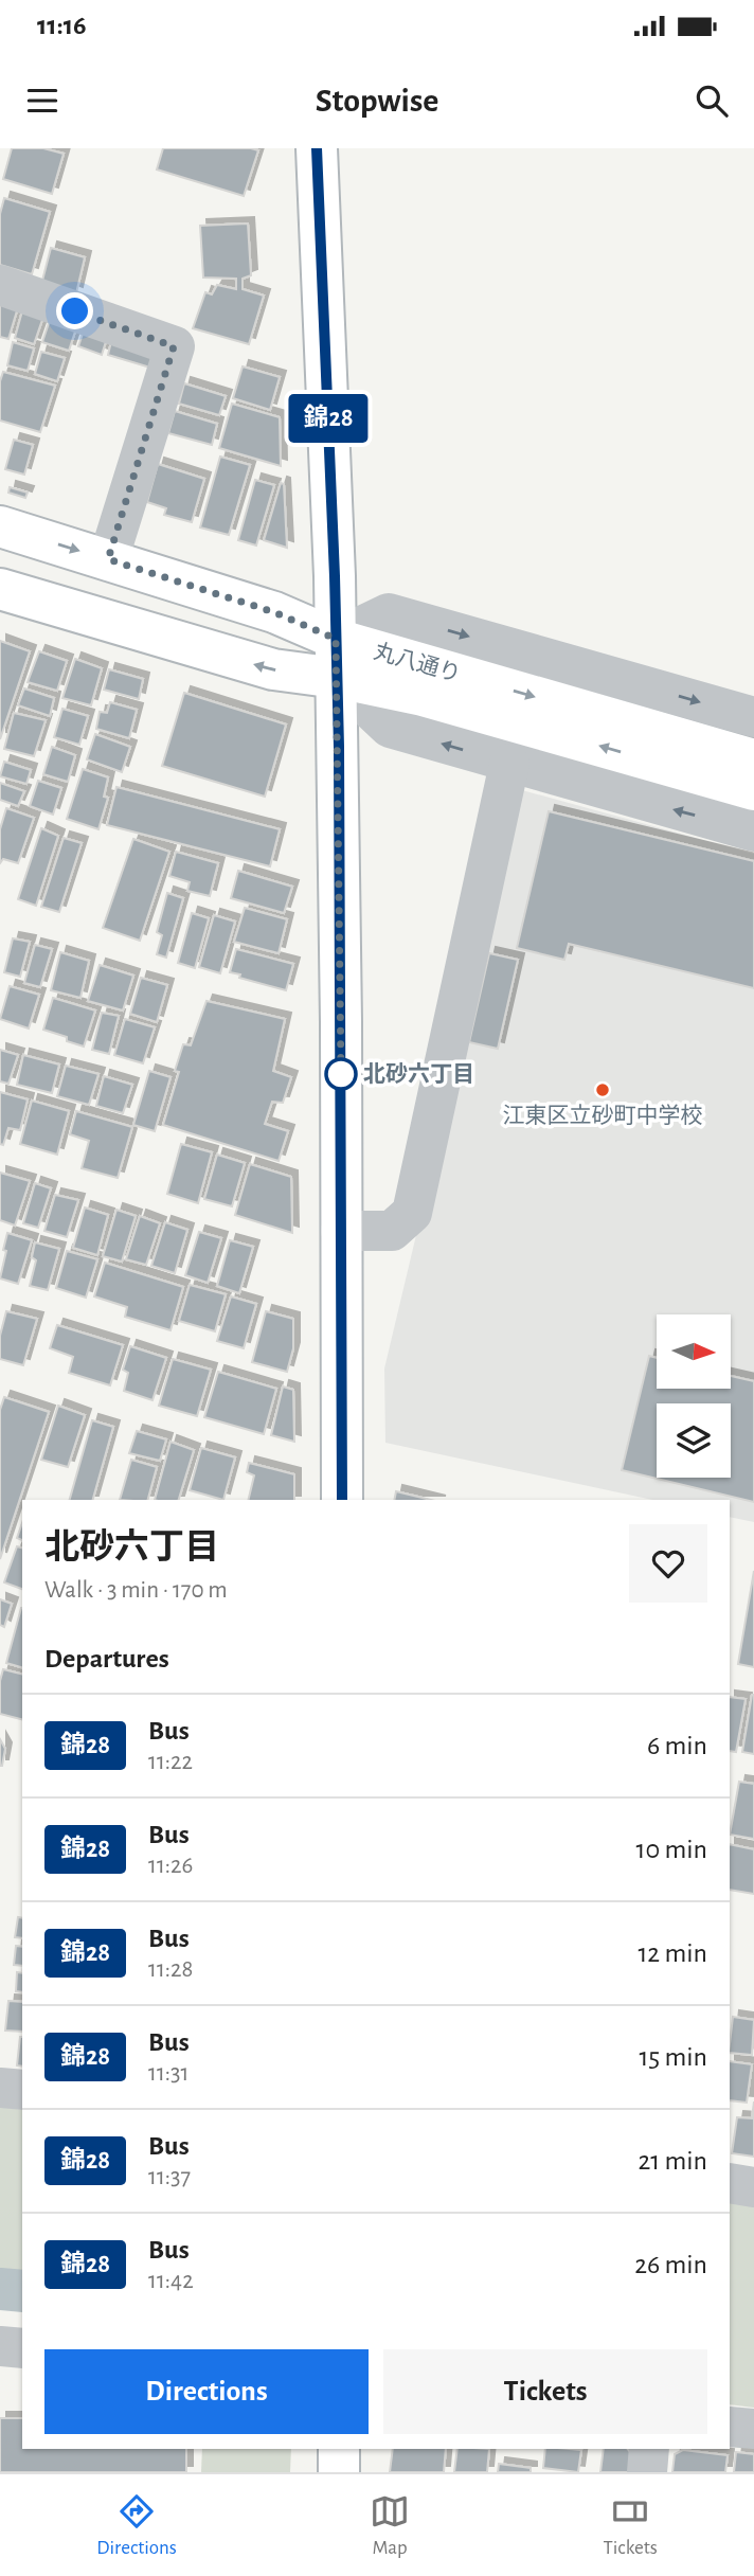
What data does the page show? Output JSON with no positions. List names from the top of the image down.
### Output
{
  "streets": {
    "main road": ["丸八通り"]
  },
  "places": ["北砂六丁目", "江東区立砂町中学校"],
  "lines": ["bus line 錦28"],
  "north": "right",
  "page": {
    "status": "11:16",
    "header": "Stopwise",
    "on_map": "錦28",
    "heading": [
      ["北砂六丁目", "Walk · 3 min · 170 m"],
      "Departures"
    ],
    "list": [
      {
        "mark": "錦28",
        "name": "Bus",
        "note": "11:22",
        "value": "6 min"
      },
      {
        "mark": "錦28",
        "name": "Bus",
        "note": "11:26",
        "value": "10 min"
      },
      {
        "mark": "錦28",
        "name": "Bus",
        "note": "11:28",
        "value": "12 min"
      },
      {
        "mark": "錦28",
        "name": "Bus",
        "note": "11:31",
        "value": "15 min"
      },
      {
        "mark": "錦28",
        "name": "Bus",
        "note": "11:37",
        "value": "21 min"
      },
      {
        "mark": "錦28",
        "name": "Bus",
        "note": "11:42",
        "value": "26 min"
      }
    ],
    "buttons": ["Directions", "Tickets"],
    "tabs": ["Directions", "Map", "Tickets"]
  }
}
